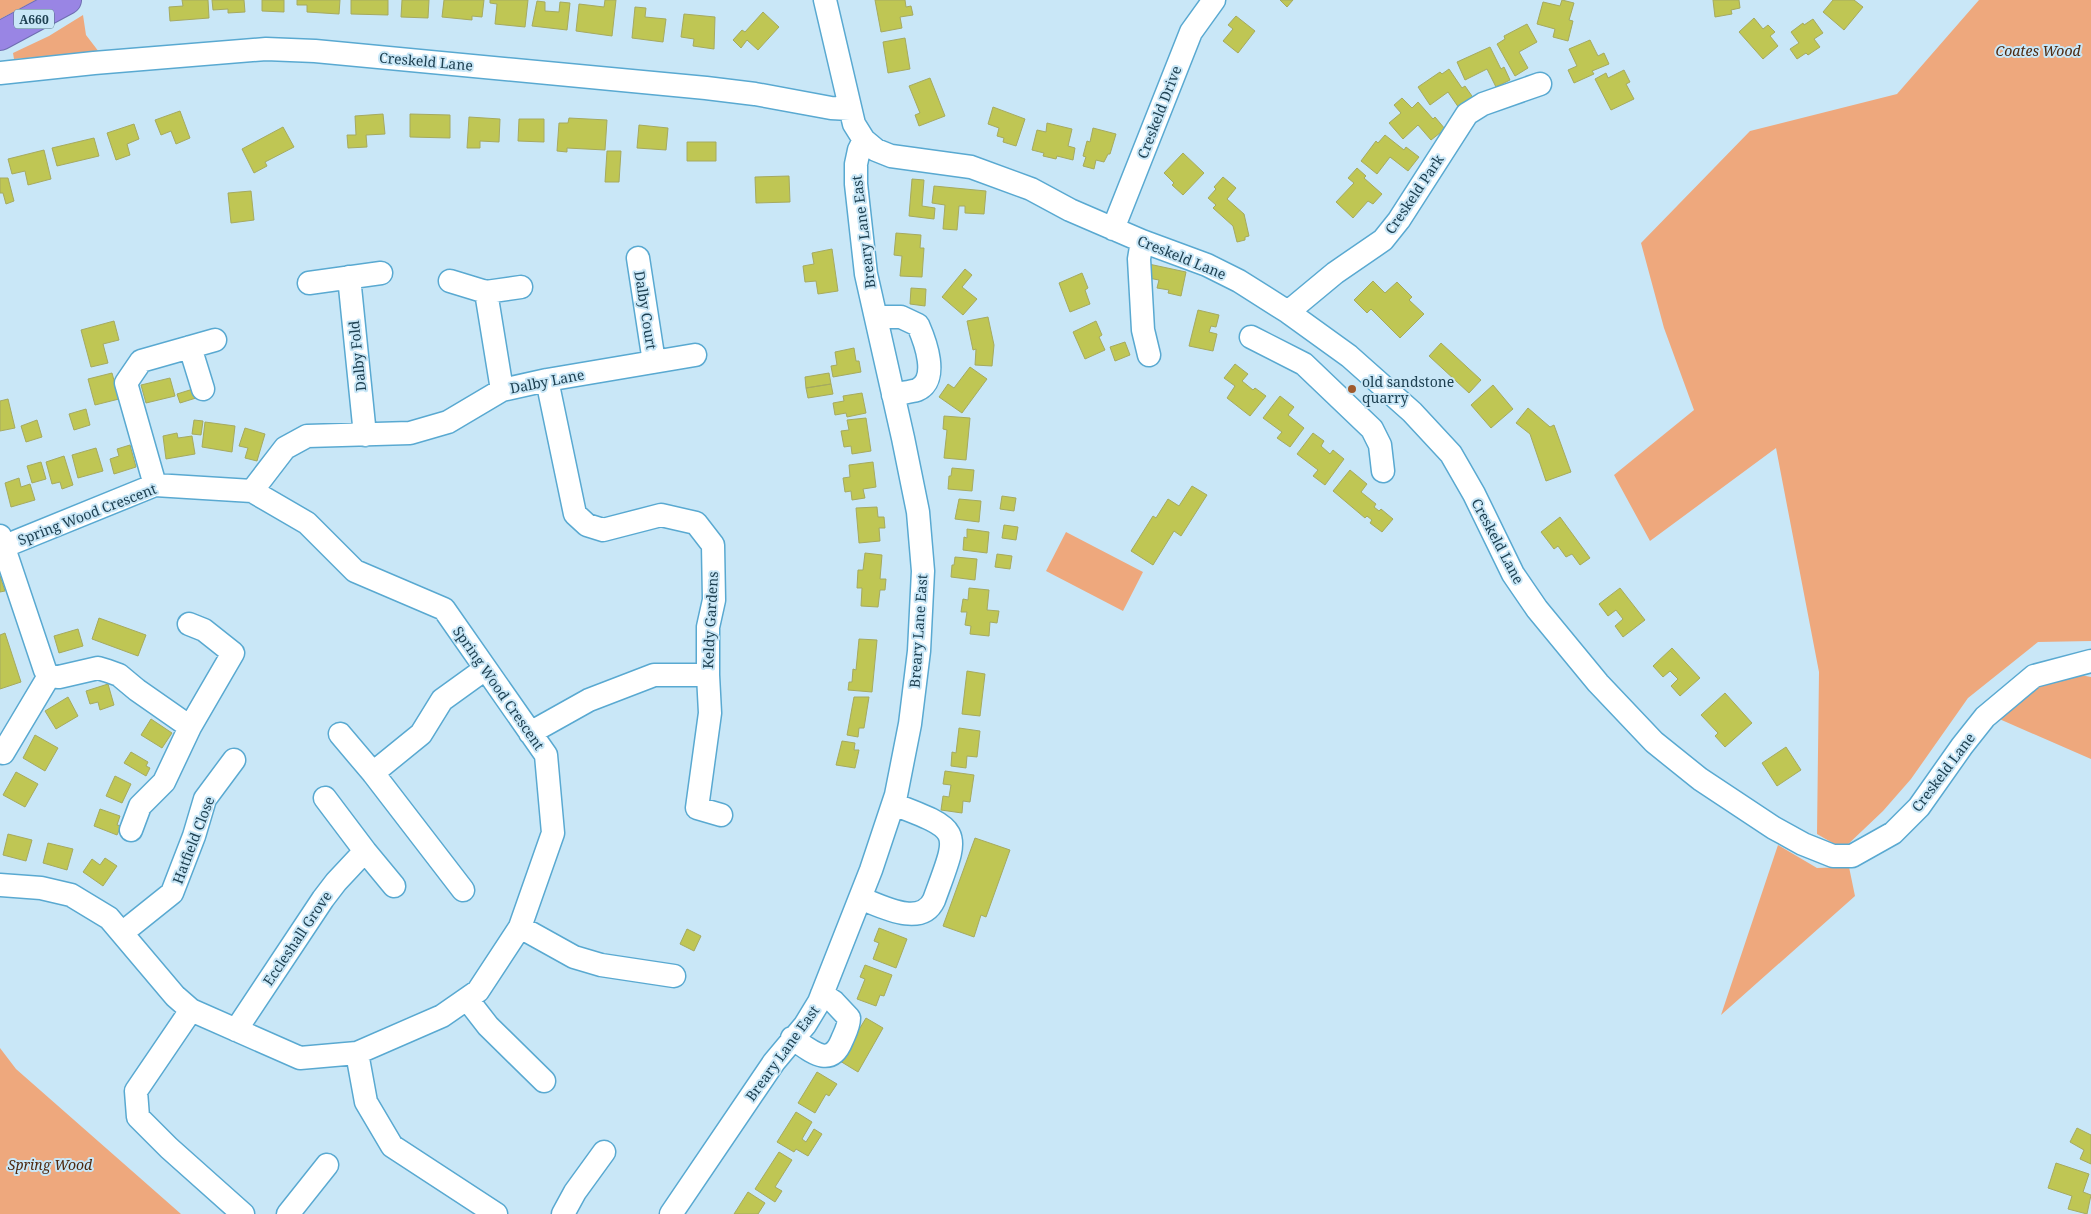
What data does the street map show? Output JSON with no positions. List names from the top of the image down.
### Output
{
  "streets": {
    "highway": ["A660"],
    "street": [
      "Creskeld Lane",
      "Creskeld Drive",
      "Creskeld Park",
      "Breary Lane East",
      "Dalby Court",
      "Dalby Fold",
      "Dalby Lane",
      "Spring Wood Crescent",
      "Keldy Gardens",
      "Hatfield Close",
      "Eccleshall Grove"
    ]
  },
  "crossings": [
    ["Creskeld Lane", "Creskeld Drive"],
    ["Creskeld Lane", "Creskeld Park"],
    ["Creskeld Lane", "Breary Lane East"],
    ["Dalby Court", "Dalby Lane"],
    ["Dalby Fold", "Dalby Lane"],
    ["Dalby Lane", "Spring Wood Crescent"],
    ["Dalby Lane", "Keldy Gardens"],
    ["Spring Wood Crescent", "Hatfield Close"],
    ["Spring Wood Crescent", "Eccleshall Grove"]
  ],
  "parks": ["Coates Wood", "Spring Wood"],
  "places": ["old sandstone quarry"]
}
